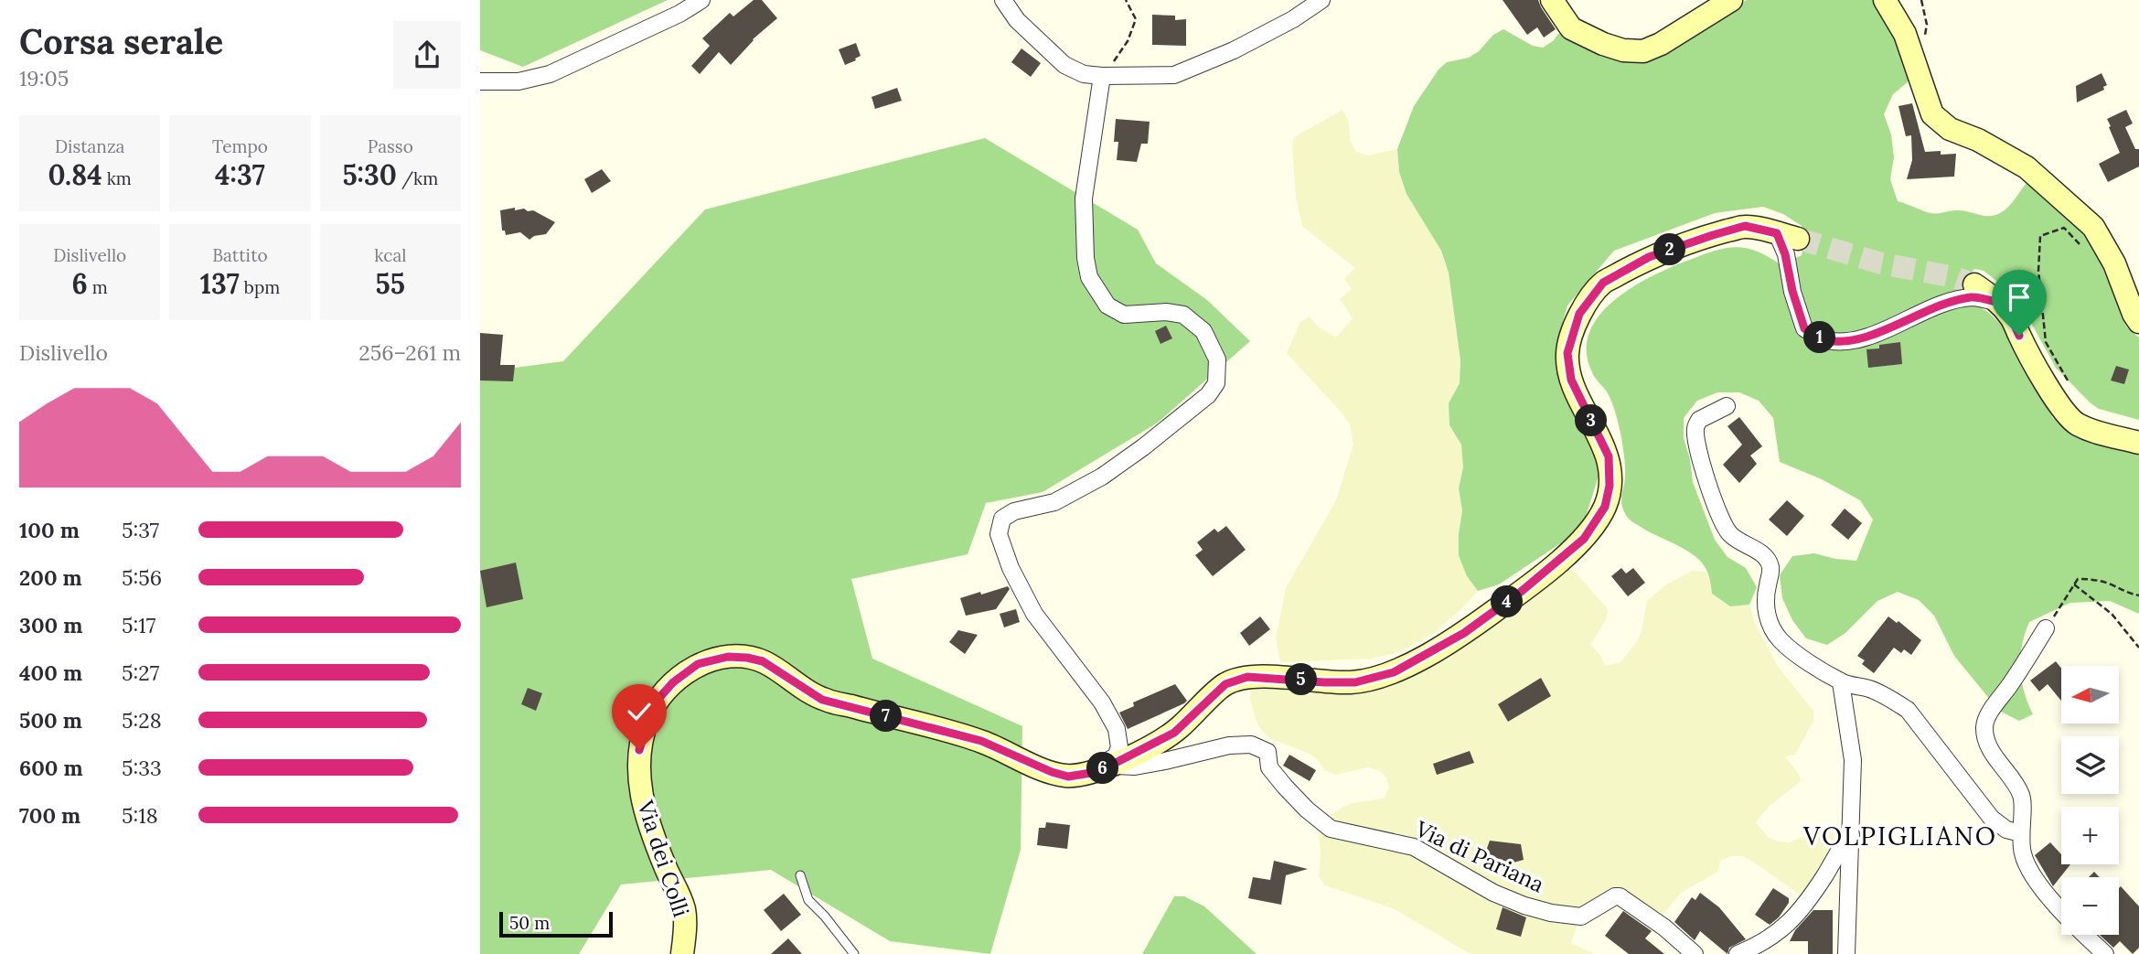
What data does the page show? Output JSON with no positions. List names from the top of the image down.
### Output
{
  "streets": {
    "street": ["Via di Pariana", "Via dei Colli"]
  },
  "crossings": [
    ["Via di Pariana", "Via dei Colli"]
  ],
  "districts": ["VOLPIGLIANO"],
  "scale_bar": "50 m",
  "north": "left",
  "page": {
    "heading": ["Corsa serale", "19:05"],
    "stats": [
      ["Distanza", "0.84 km"],
      ["Tempo", "4:37"],
      ["Passo", "5:30 /km"],
      ["Dislivello", "6 m"],
      ["Battito", "137 bpm"],
      ["kcal", "55"]
    ],
    "pins": [
      "2",
      "1",
      "3",
      "4",
      "5",
      "7",
      "6"
    ],
    "chart": ["Dislivello", "256–261 m"],
    "list": [
      {
        "name": "100 m",
        "note": "5:37"
      },
      {
        "name": "200 m",
        "note": "5:56"
      },
      {
        "name": "300 m",
        "note": "5:17"
      },
      {
        "name": "400 m",
        "note": "5:27"
      },
      {
        "name": "500 m",
        "note": "5:28"
      },
      {
        "name": "600 m",
        "note": "5:33"
      },
      {
        "name": "700 m",
        "note": "5:18"
      }
    ],
    "map_buttons": ["+", "−"],
    "scale": "50 m"
  }
}
